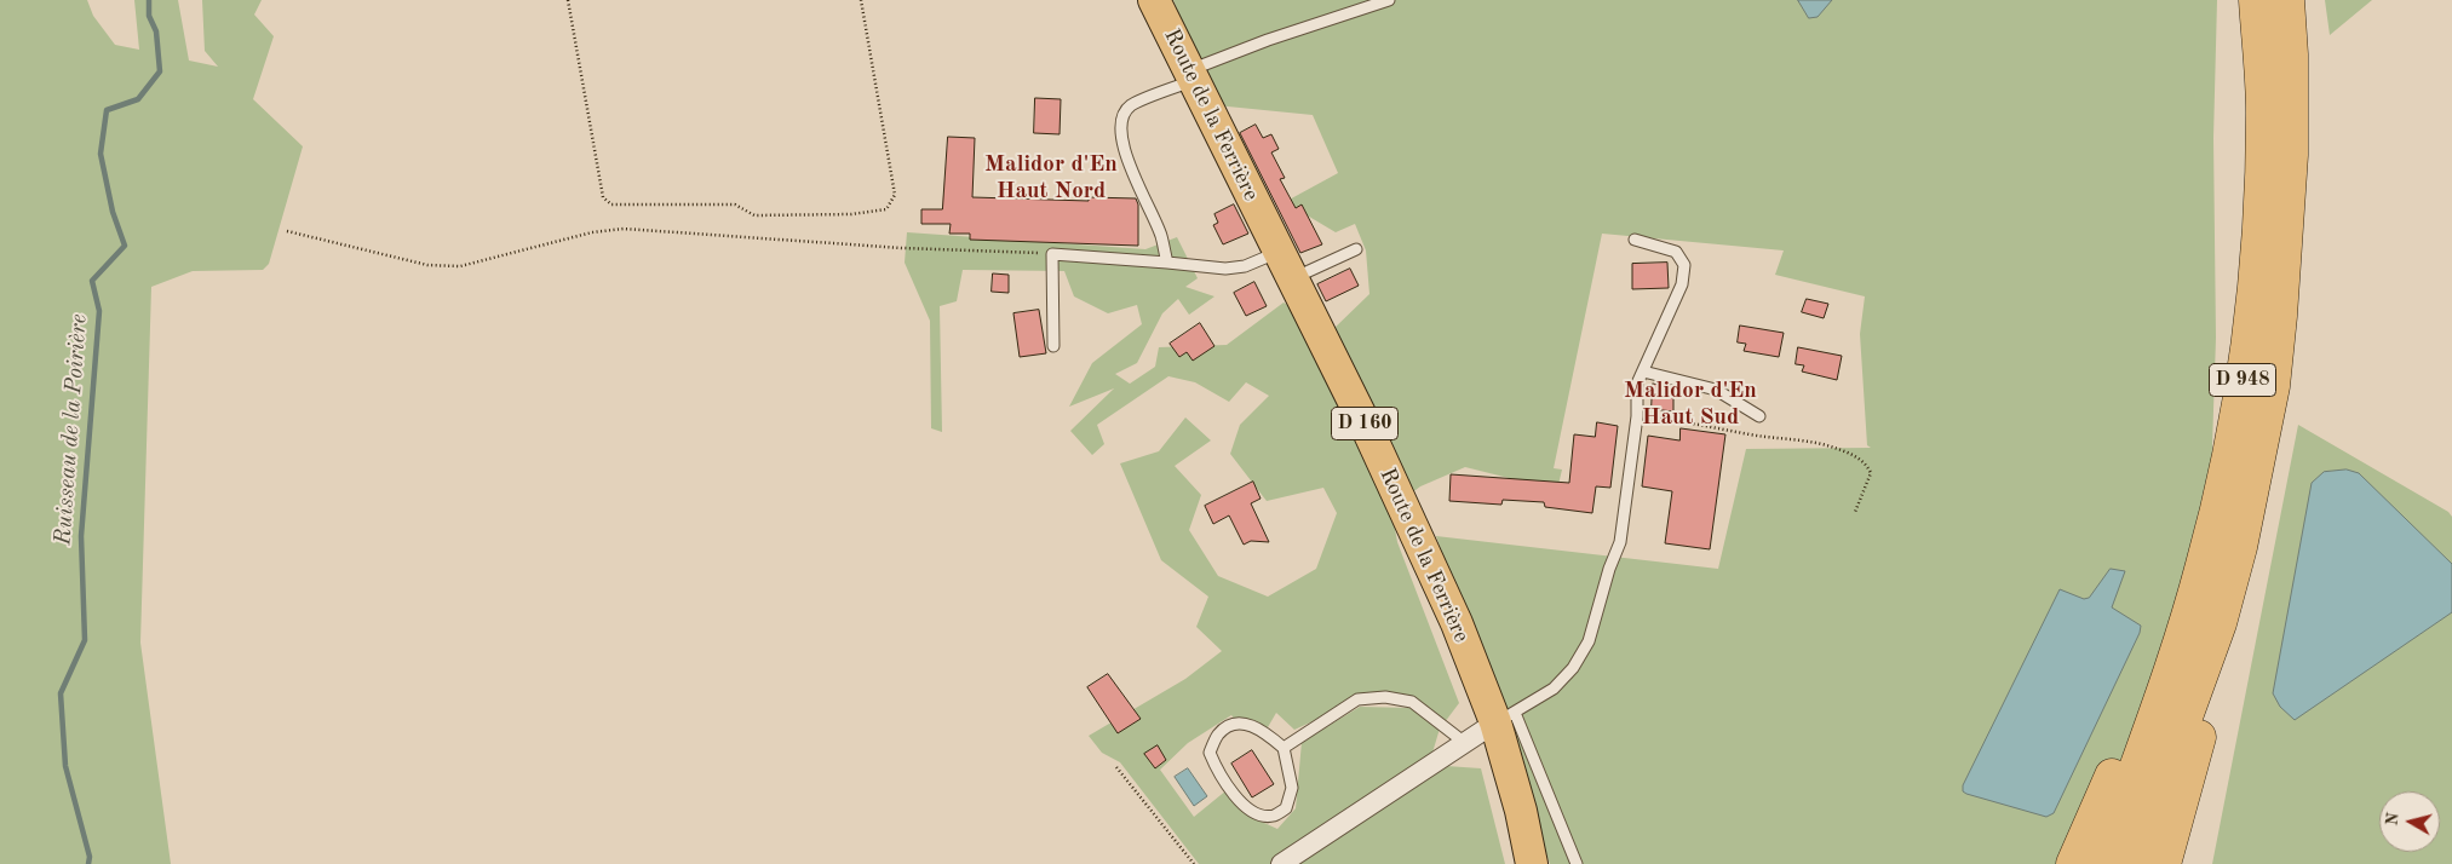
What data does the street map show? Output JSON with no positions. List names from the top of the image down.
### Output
{
  "streets": {
    "highway": ["D 948"],
    "main road": ["Route de la Ferrière", "D 160"]
  },
  "districts": ["Malidor d'En Haut Nord", "Malidor d'En Haut Sud"],
  "water": ["Ruisseau de la Poirière"],
  "north": "left"
}
